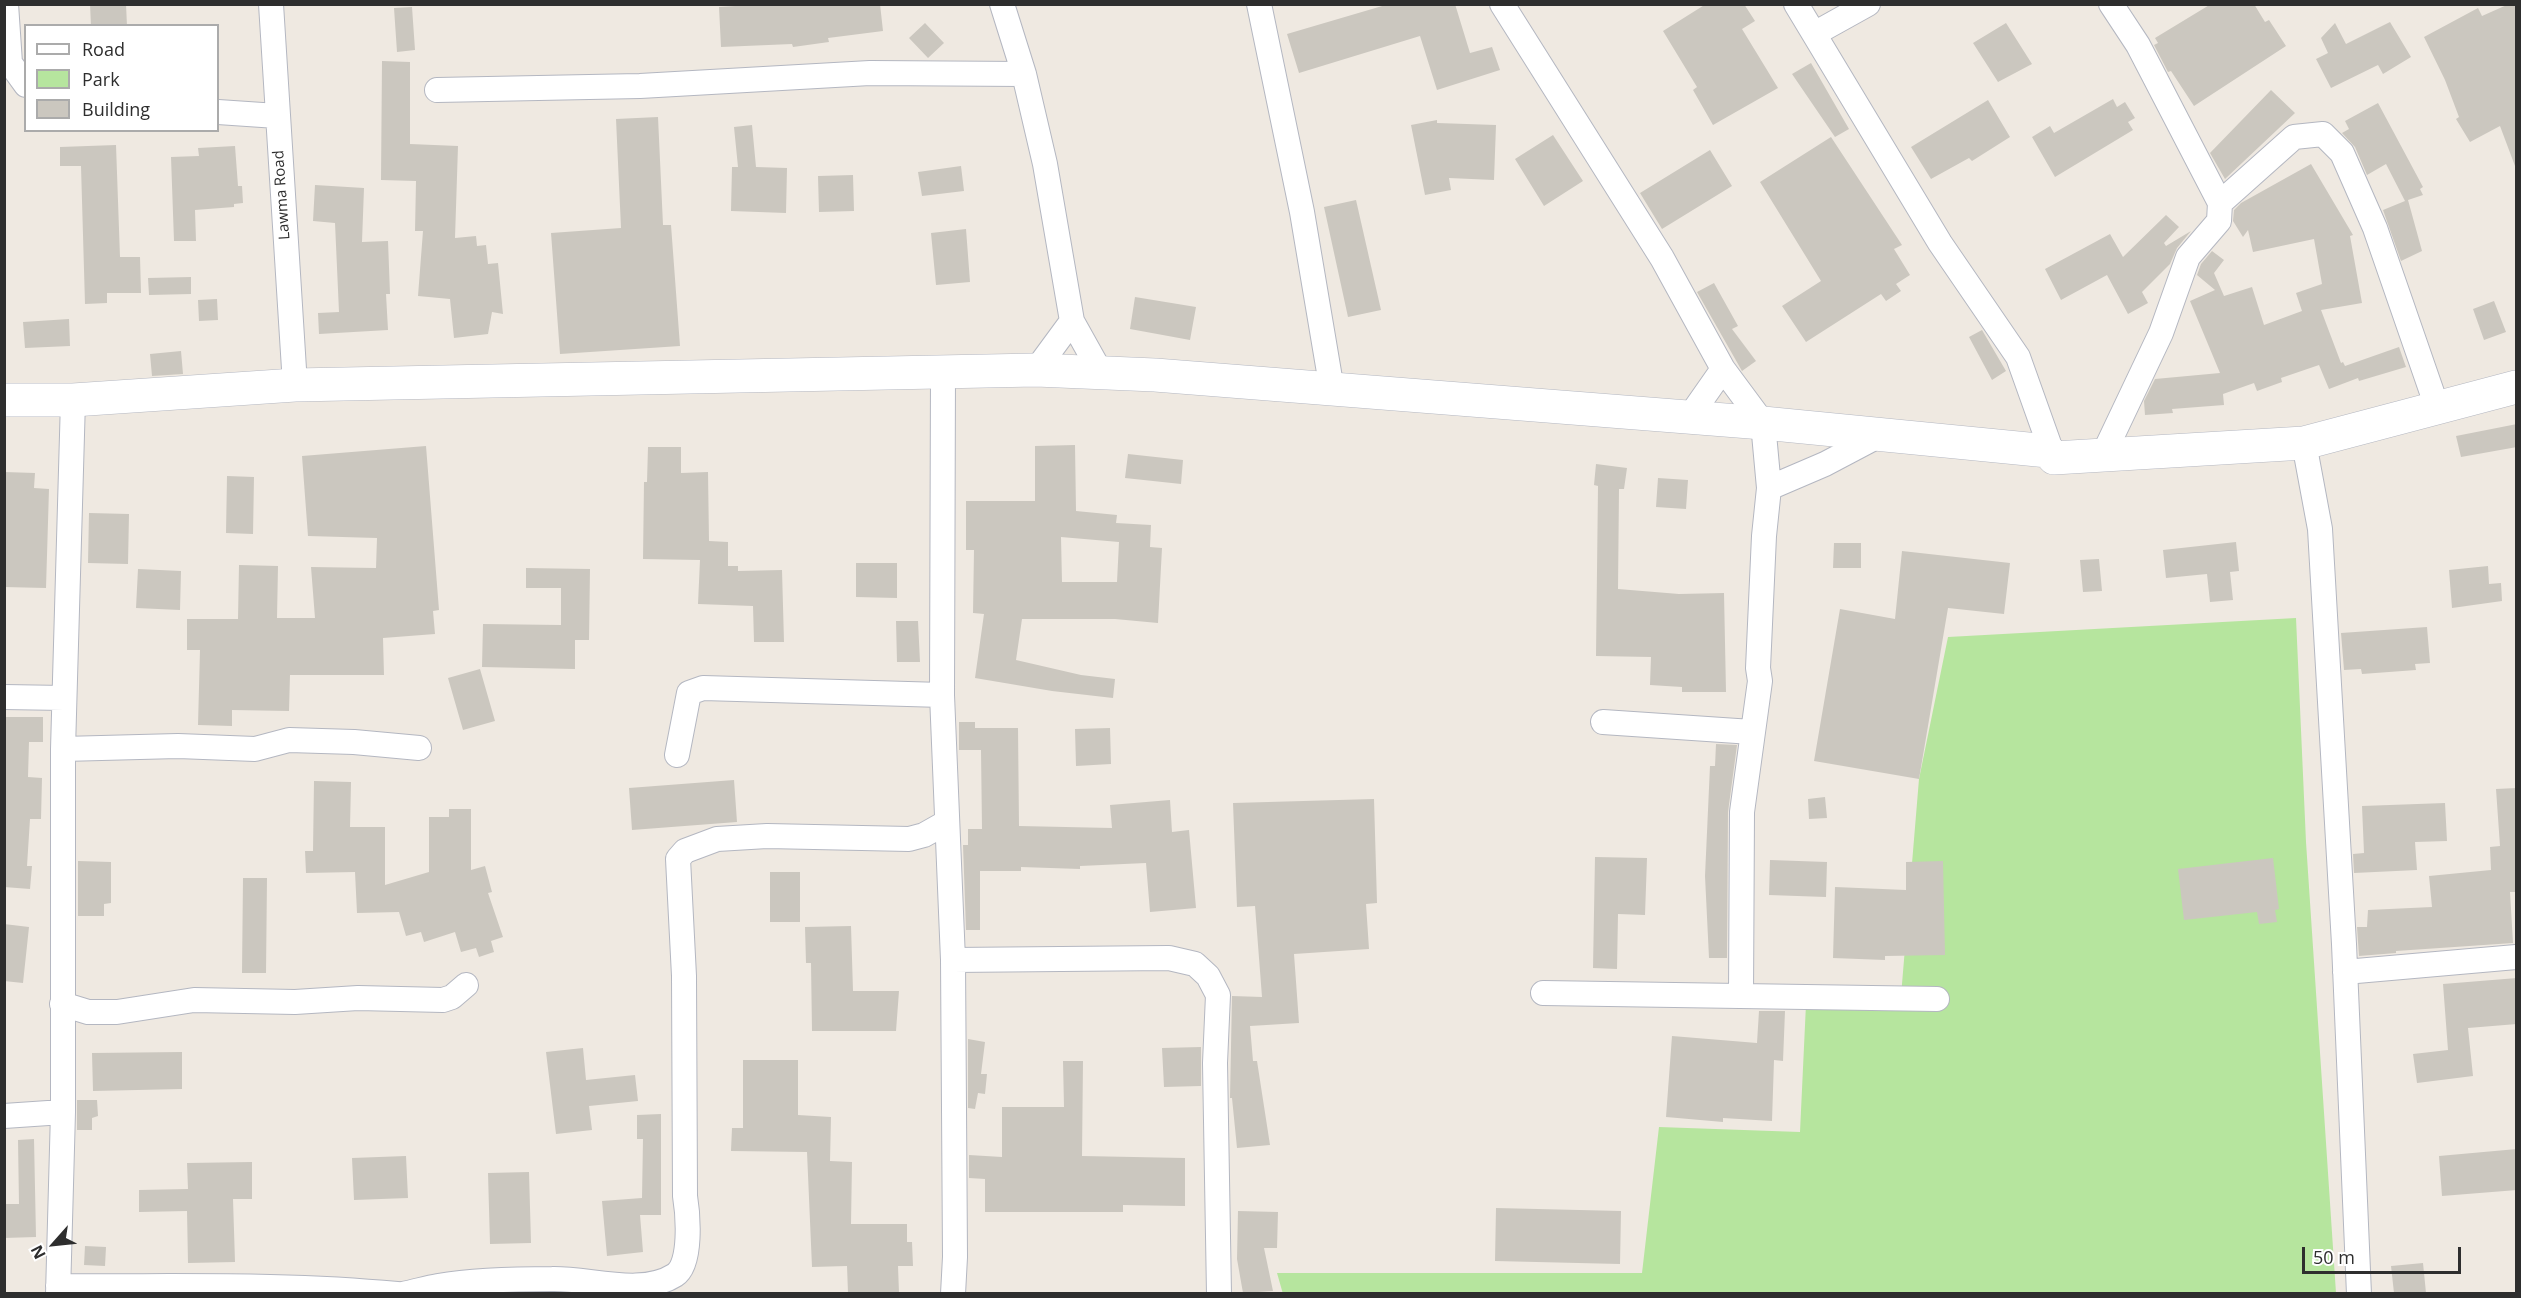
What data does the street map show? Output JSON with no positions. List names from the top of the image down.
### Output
{
  "streets": {
    "street": ["Lawma Road"]
  },
  "legend": ["Road", "Park", "Building"],
  "scale_bar": "50 m",
  "north": "bottom left"
}
